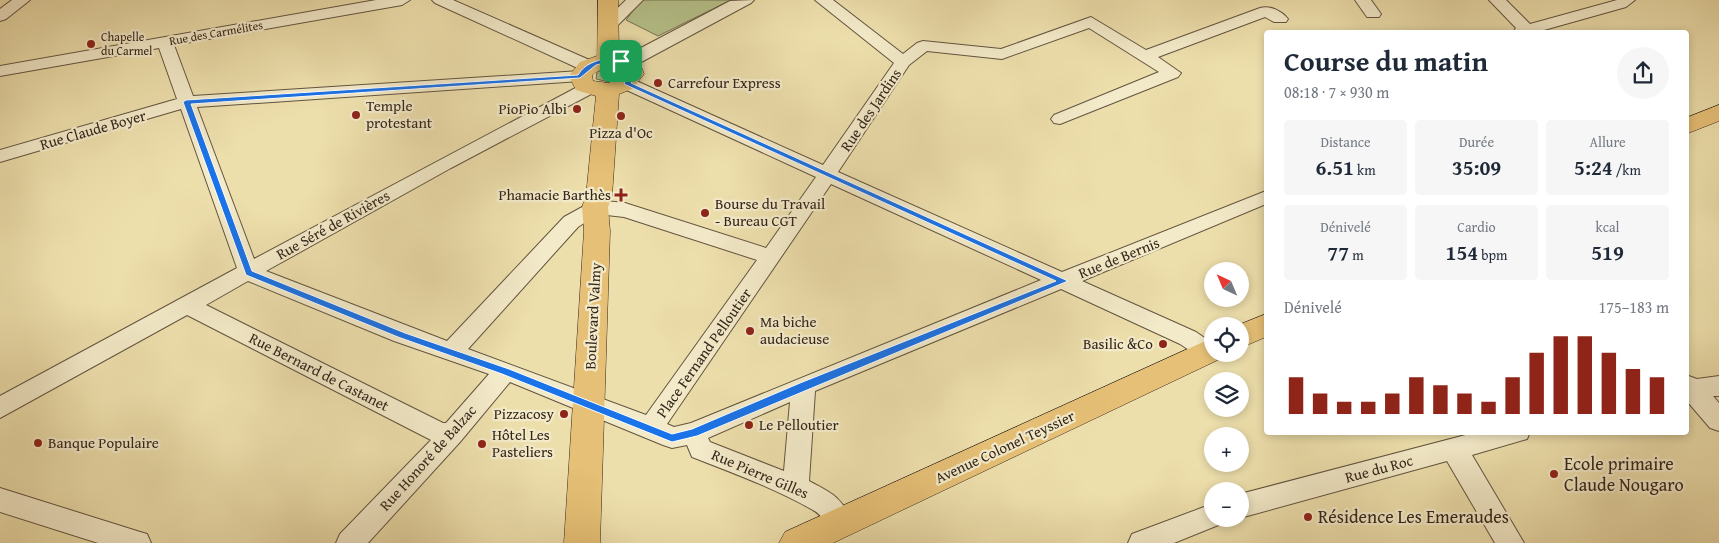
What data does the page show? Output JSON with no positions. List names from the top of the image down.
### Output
{
  "streets": {
    "main road": ["Boulevard Valmy", "Avenue Colonel Teyssier"],
    "street": [
      "Rue des Carmélites",
      "Rue des Jardins",
      "Rue Claude Boyer",
      "Rue Séré de Rivières",
      "Rue de Bernis",
      "Place Fernand Pelloutier",
      "Rue Bernard de Castanet",
      "Rue Honoré de Balzac",
      "Rue du Roc",
      "Rue Pierre Gilles"
    ]
  },
  "crossings": [
    ["Rue des Jardins", "Place Fernand Pelloutier"],
    ["Rue Claude Boyer", "Rue Séré de Rivières"],
    ["Rue Claude Boyer", "Boulevard Valmy"],
    ["Rue Séré de Rivières", "Boulevard Valmy"],
    ["Rue Séré de Rivières", "Place Fernand Pelloutier"],
    ["Rue Séré de Rivières", "Rue Bernard de Castanet"],
    ["Rue de Bernis", "Rue Pierre Gilles"],
    ["Boulevard Valmy", "Place Fernand Pelloutier"],
    ["Place Fernand Pelloutier", "Rue Honoré de Balzac"],
    ["Rue Bernard de Castanet", "Rue Honoré de Balzac"],
    ["Avenue Colonel Teyssier", "Rue Pierre Gilles"]
  ],
  "places": {
    "other": [
      "Chapelle du Carmel",
      "Carrefour Express",
      "PioPio Albi",
      "Temple protestant",
      "Pizza d'Oc",
      "Bourse du Travail - Bureau CGT",
      "Ma biche audacieuse",
      "Basilic &Co",
      "Pizzacosy",
      "Le Pelloutier",
      "Banque Populaire",
      "Hôtel Les Pasteliers",
      "Ecole primaire Claude Nougaro",
      "Résidence Les Emeraudes"
    ],
    "health": ["Phamacie Barthès"]
  },
  "north": "top left",
  "page": {
    "heading": ["Course du matin", "08:18 · 7 × 930 m"],
    "stats": [
      ["Distance", "6.51 km"],
      ["Durée", "35:09"],
      ["Allure", "5:24 /km"],
      ["Dénivelé", "77 m"],
      ["Cardio", "154 bpm"],
      ["kcal", "519"]
    ],
    "map_buttons": ["+", "−"],
    "chart": ["Dénivelé", "175–183 m"]
  }
}
